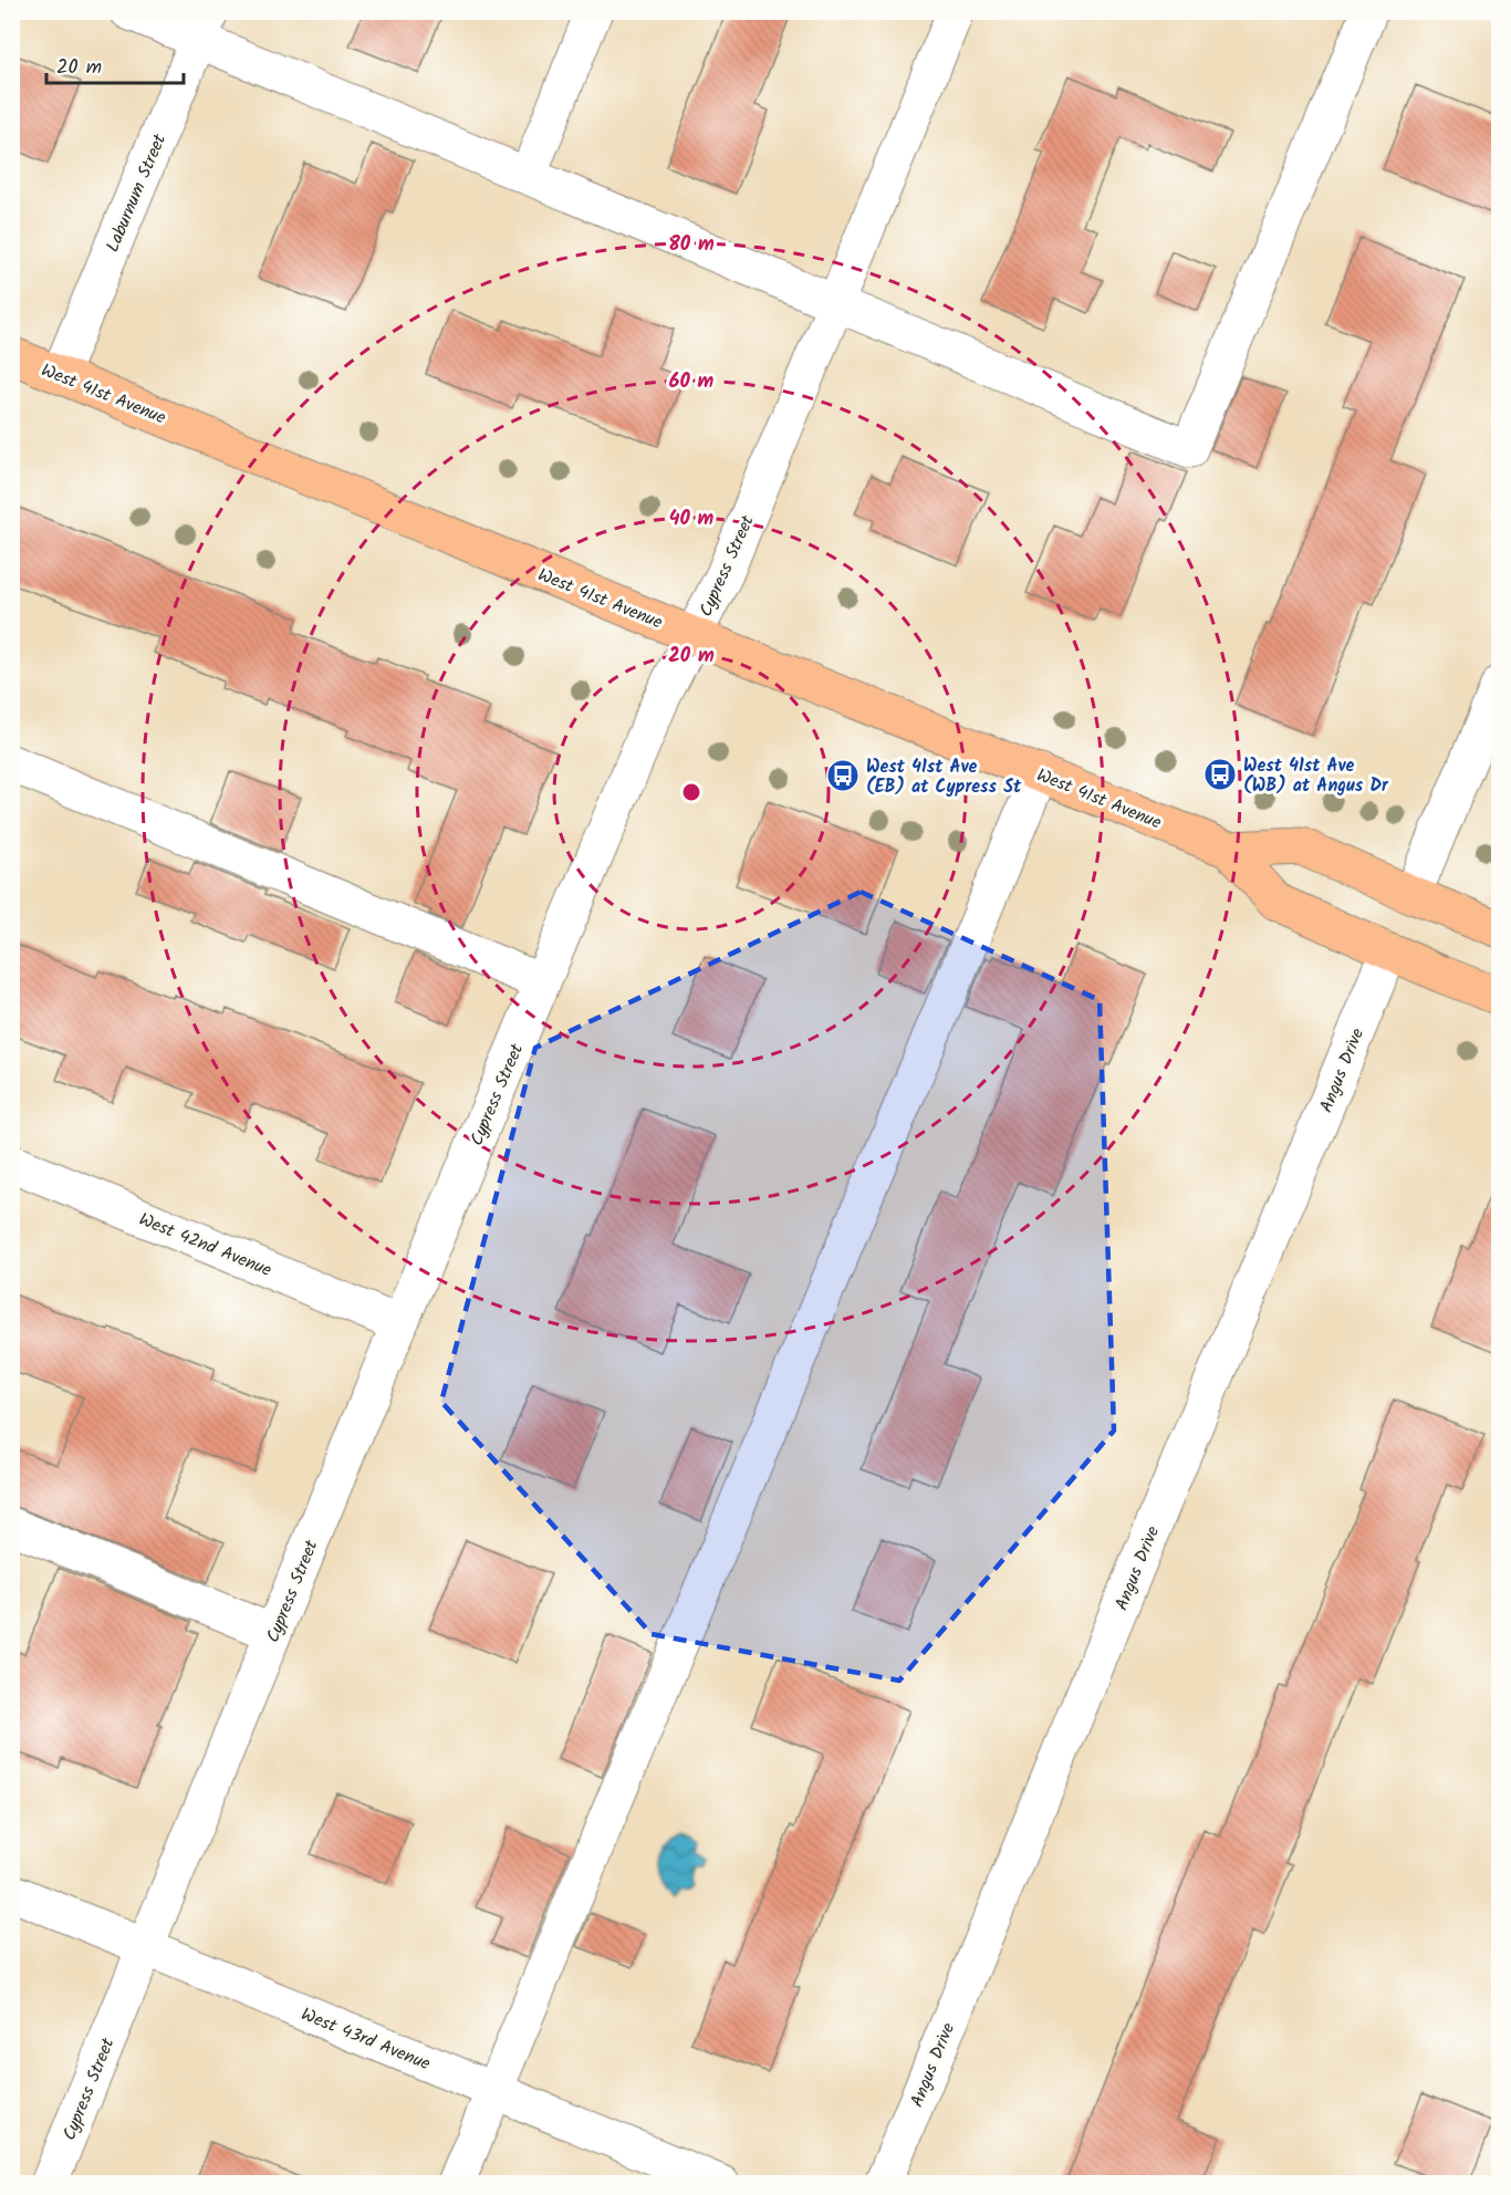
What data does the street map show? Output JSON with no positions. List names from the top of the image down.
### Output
{
  "streets": {
    "main road": ["West 41st Avenue"],
    "street": [
      "Laburnum Street",
      "Cypress Street",
      "Angus Drive",
      "West 42nd Avenue",
      "West 43rd Avenue"
    ]
  },
  "crossings": [
    ["Laburnum Street", "West 41st Avenue"],
    ["West 41st Avenue", "Cypress Street"],
    ["West 41st Avenue", "Angus Drive"],
    ["Cypress Street", "West 42nd Avenue"],
    ["Cypress Street", "West 43rd Avenue"]
  ],
  "places": {
    "bus stop": ["West 41st Ave (WB) at Angus Dr", "West 41st Ave (EB) at Cypress St"]
  },
  "scale_bar": "20 m",
  "rings": [
    "80 m",
    "60 m",
    "40 m",
    "20 m"
  ]
}
